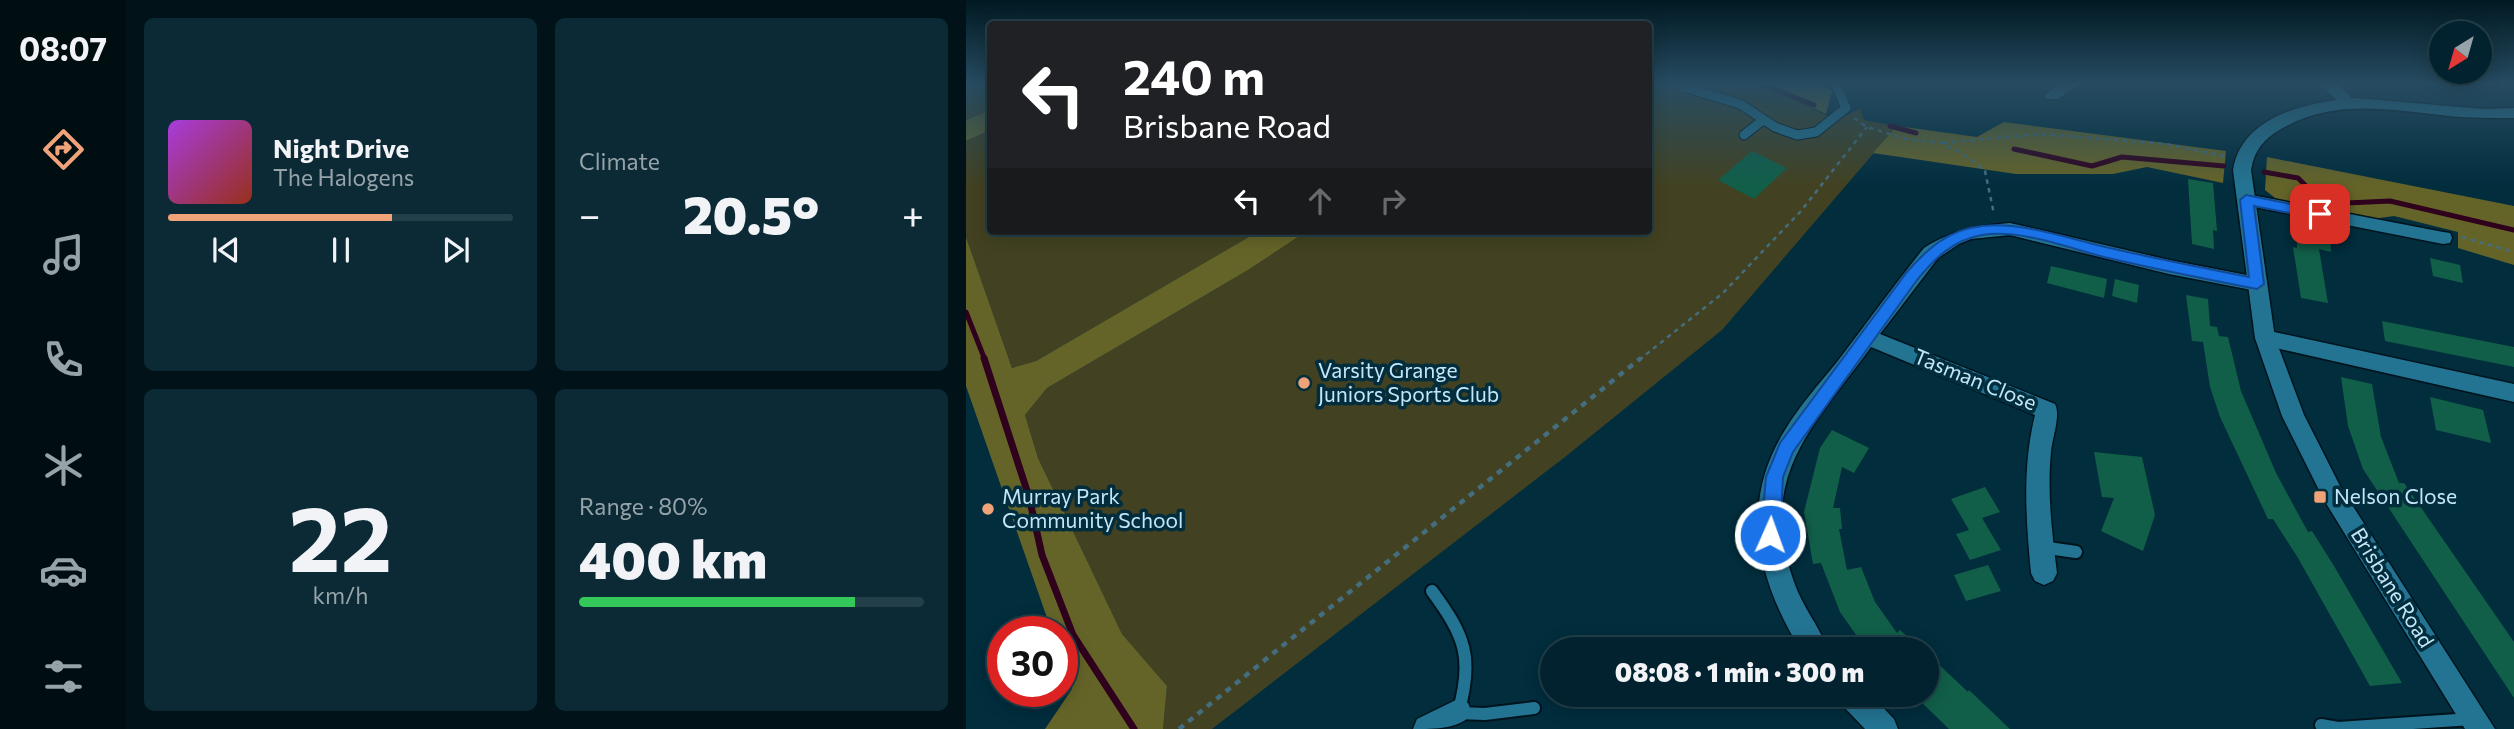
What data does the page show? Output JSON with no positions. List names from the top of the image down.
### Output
{
  "streets": {
    "street": ["Tasman Close", "Brisbane Road"]
  },
  "places": {
    "other": ["Varsity Grange Juniors Sports Club", "Murray Park Community School"],
    "transit": ["Nelson Close"]
  },
  "north": "bottom left",
  "page": {
    "tabs": "08:07",
    "tile": [
      "Climate",
      ["22", "km/h"],
      ["Range · 80%", "400 km"]
    ],
    "turn": ["240 m", "Brisbane Road"],
    "song": ["Night Drive", "The Halogens"],
    "heat": ["−", "20.5°", "+"],
    "limit": "30",
    "trip": "08:08 · 1 min · 300 m"
  }
}
